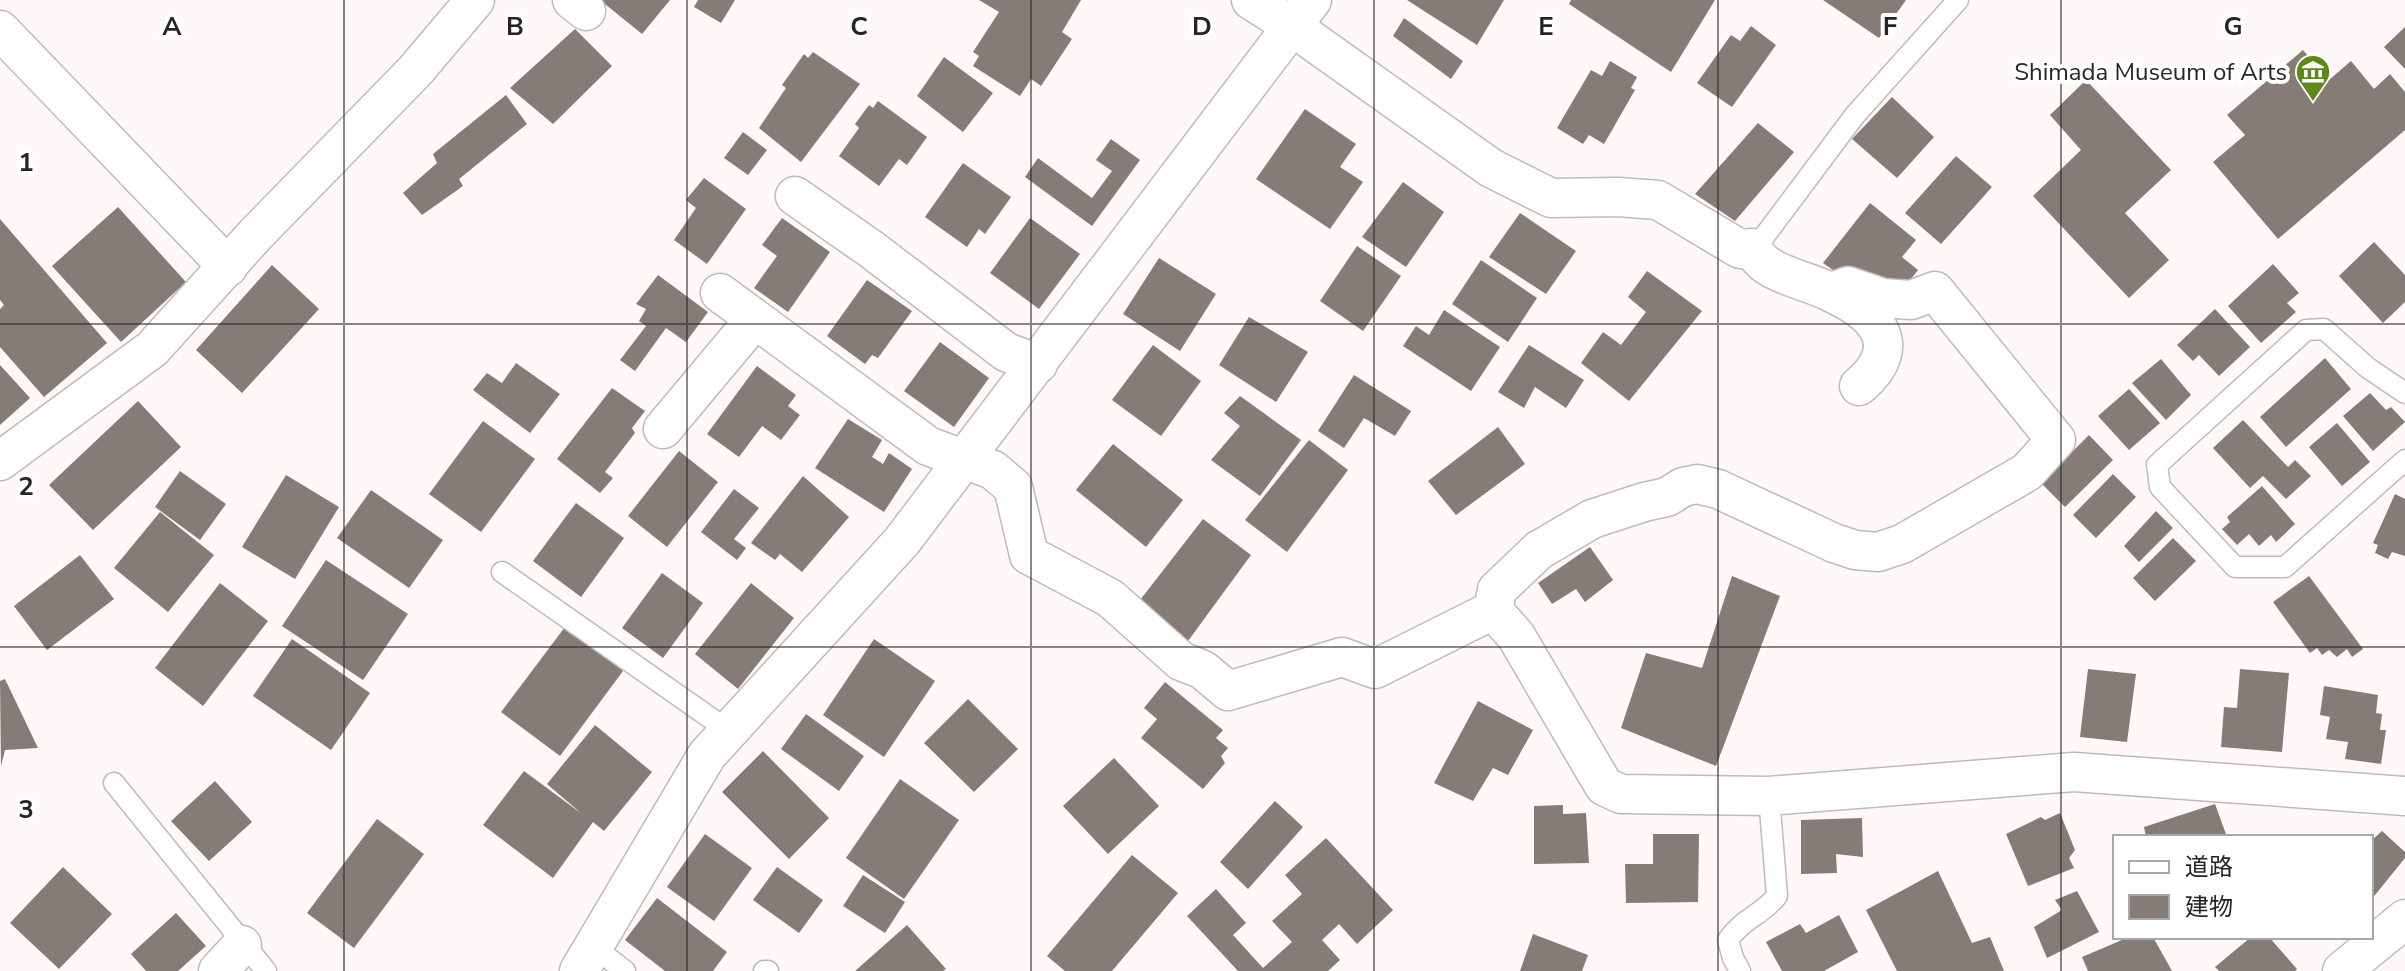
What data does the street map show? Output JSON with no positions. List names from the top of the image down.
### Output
{
  "places": {
    "museum": ["Shimada Museum of Arts"]
  },
  "legend": ["道路", "建物"],
  "grid": {
    "columns": [
      "A",
      "B",
      "C",
      "D",
      "E",
      "F",
      "G"
    ],
    "rows": ["1", "2", "3"]
  }
}
